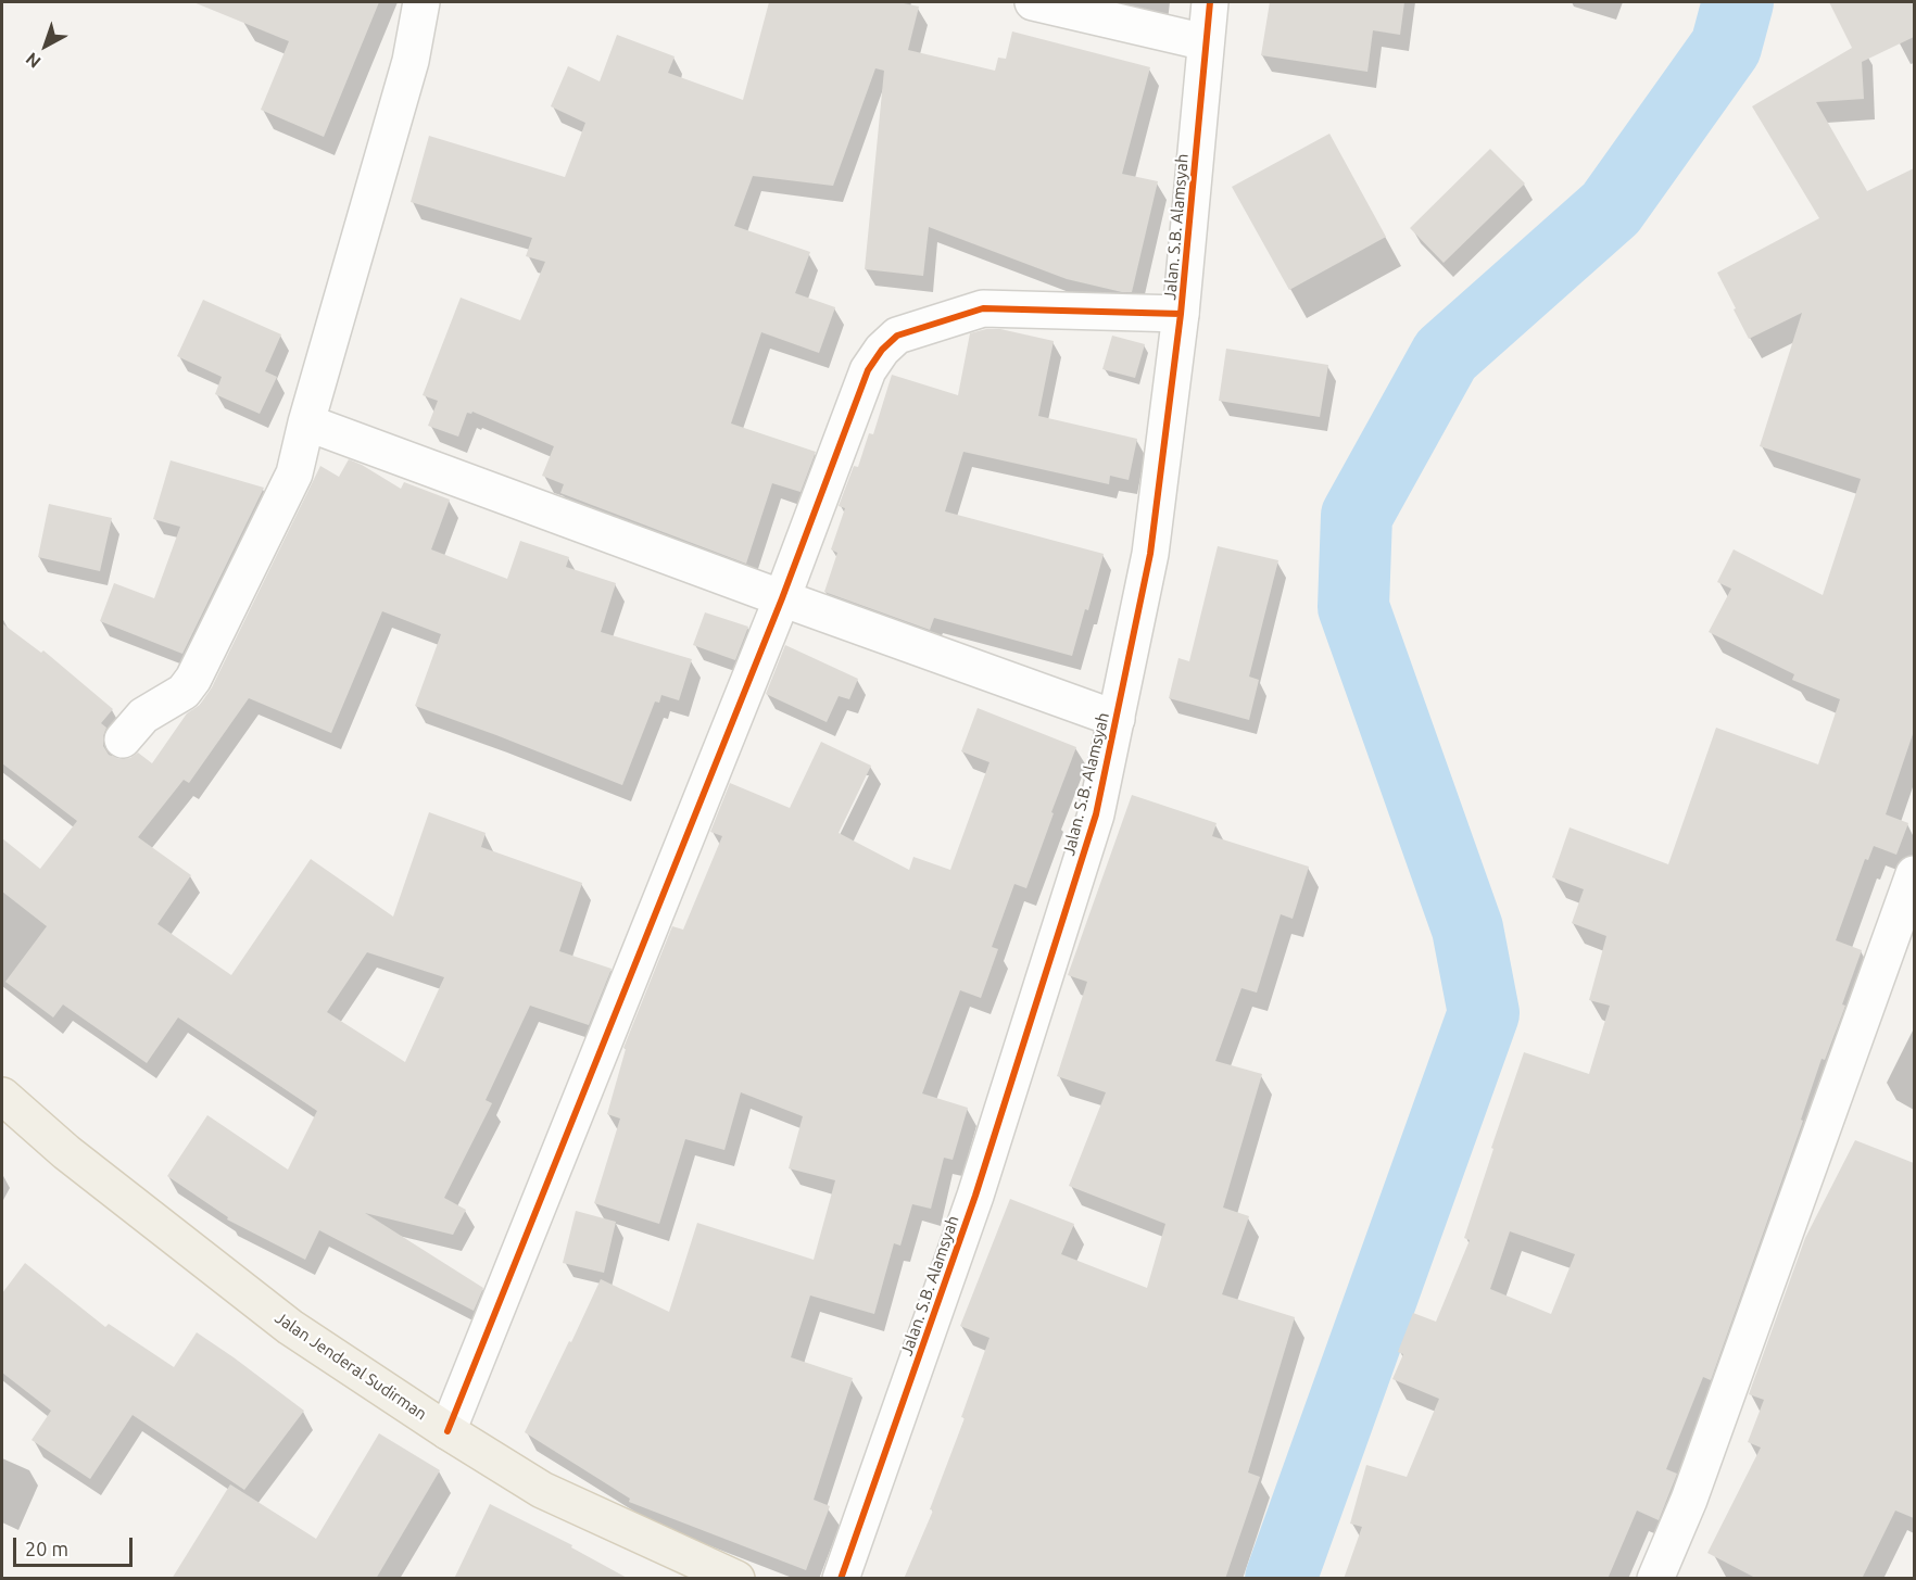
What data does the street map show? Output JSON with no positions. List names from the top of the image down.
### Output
{
  "streets": {
    "main road": ["Jalan Jenderal Sudirman"],
    "street": ["Jalan. S.B. Alamsyah"]
  },
  "scale_bar": "20 m",
  "north": "bottom left"
}
